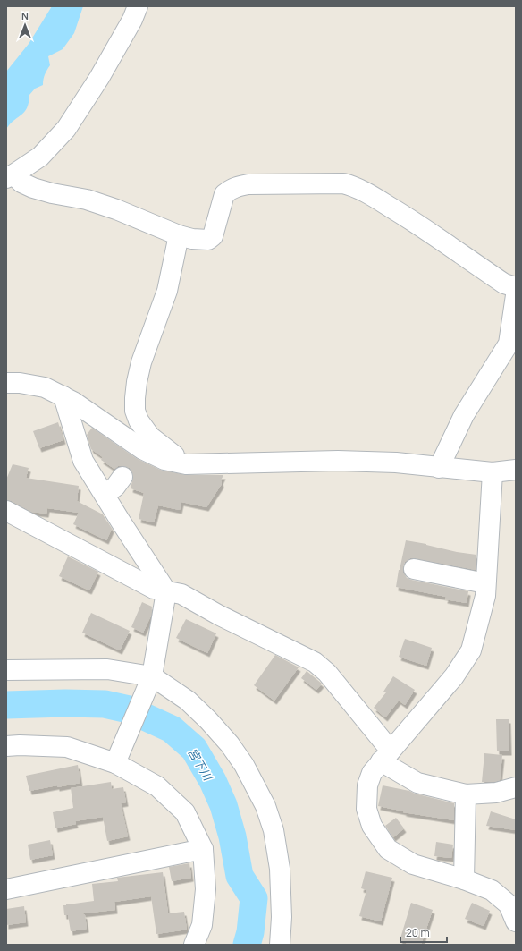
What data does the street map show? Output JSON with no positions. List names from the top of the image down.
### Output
{
  "water": ["宮下川"],
  "scale_bar": "20 m",
  "north": "top"
}
